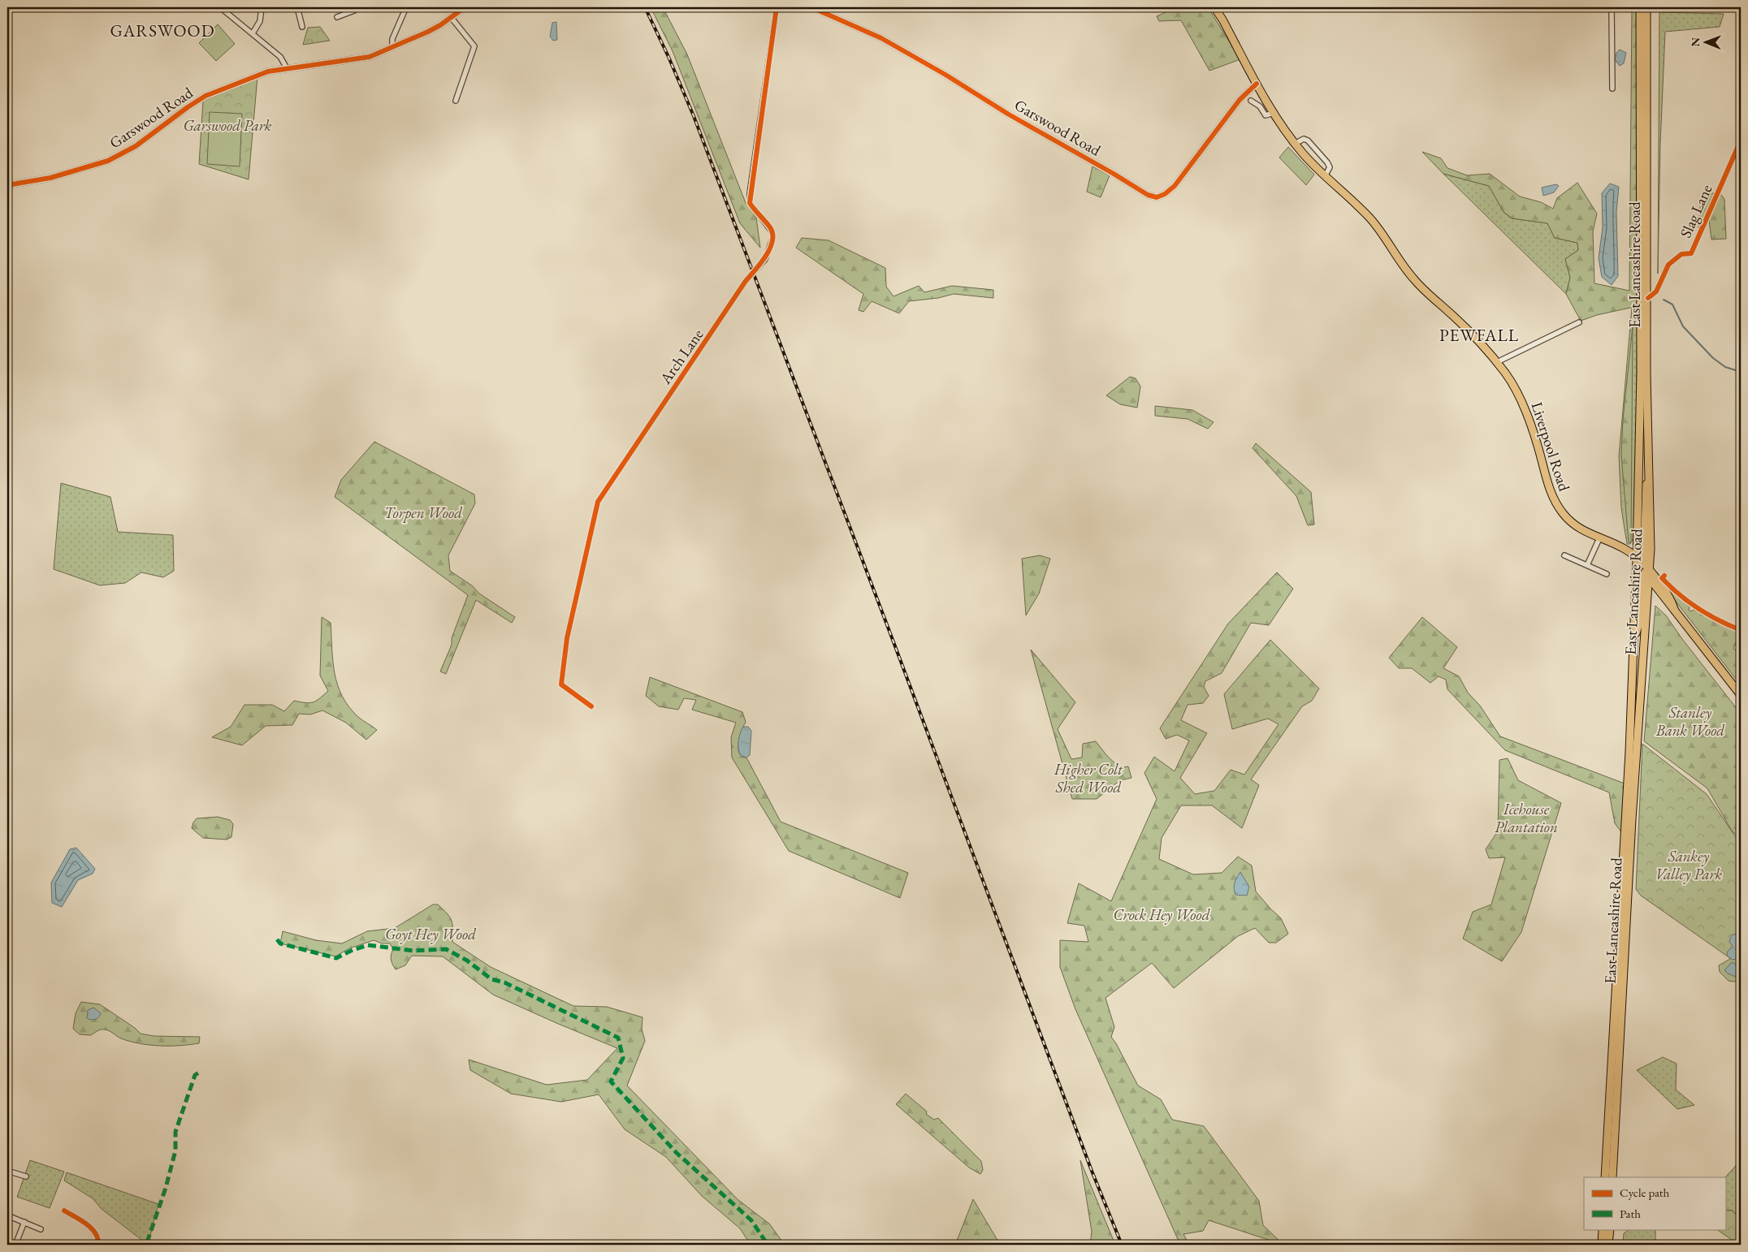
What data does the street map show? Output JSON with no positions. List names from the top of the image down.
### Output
{
  "streets": {
    "highway": ["East Lancashire Road", "Liverpool Road"],
    "street": ["Garswood Road", "Slag Lane", "Arch Lane"]
  },
  "crossings": [
    ["Garswood Road", "Liverpool Road"],
    ["Slag Lane", "East Lancashire Road"],
    ["East Lancashire Road", "Liverpool Road"]
  ],
  "districts": ["GARSWOOD", "PEWFALL"],
  "parks": [
    "Garswood Park",
    "Torpen Wood",
    "Stanley Bank Wood",
    "Higher Colt Shed Wood",
    "Icehouse Plantation",
    "Sankey Valley Park",
    "Crock Hey Wood",
    "Goyt Hey Wood"
  ],
  "legend": ["Cycle path", "Path"],
  "north": "left"
}
